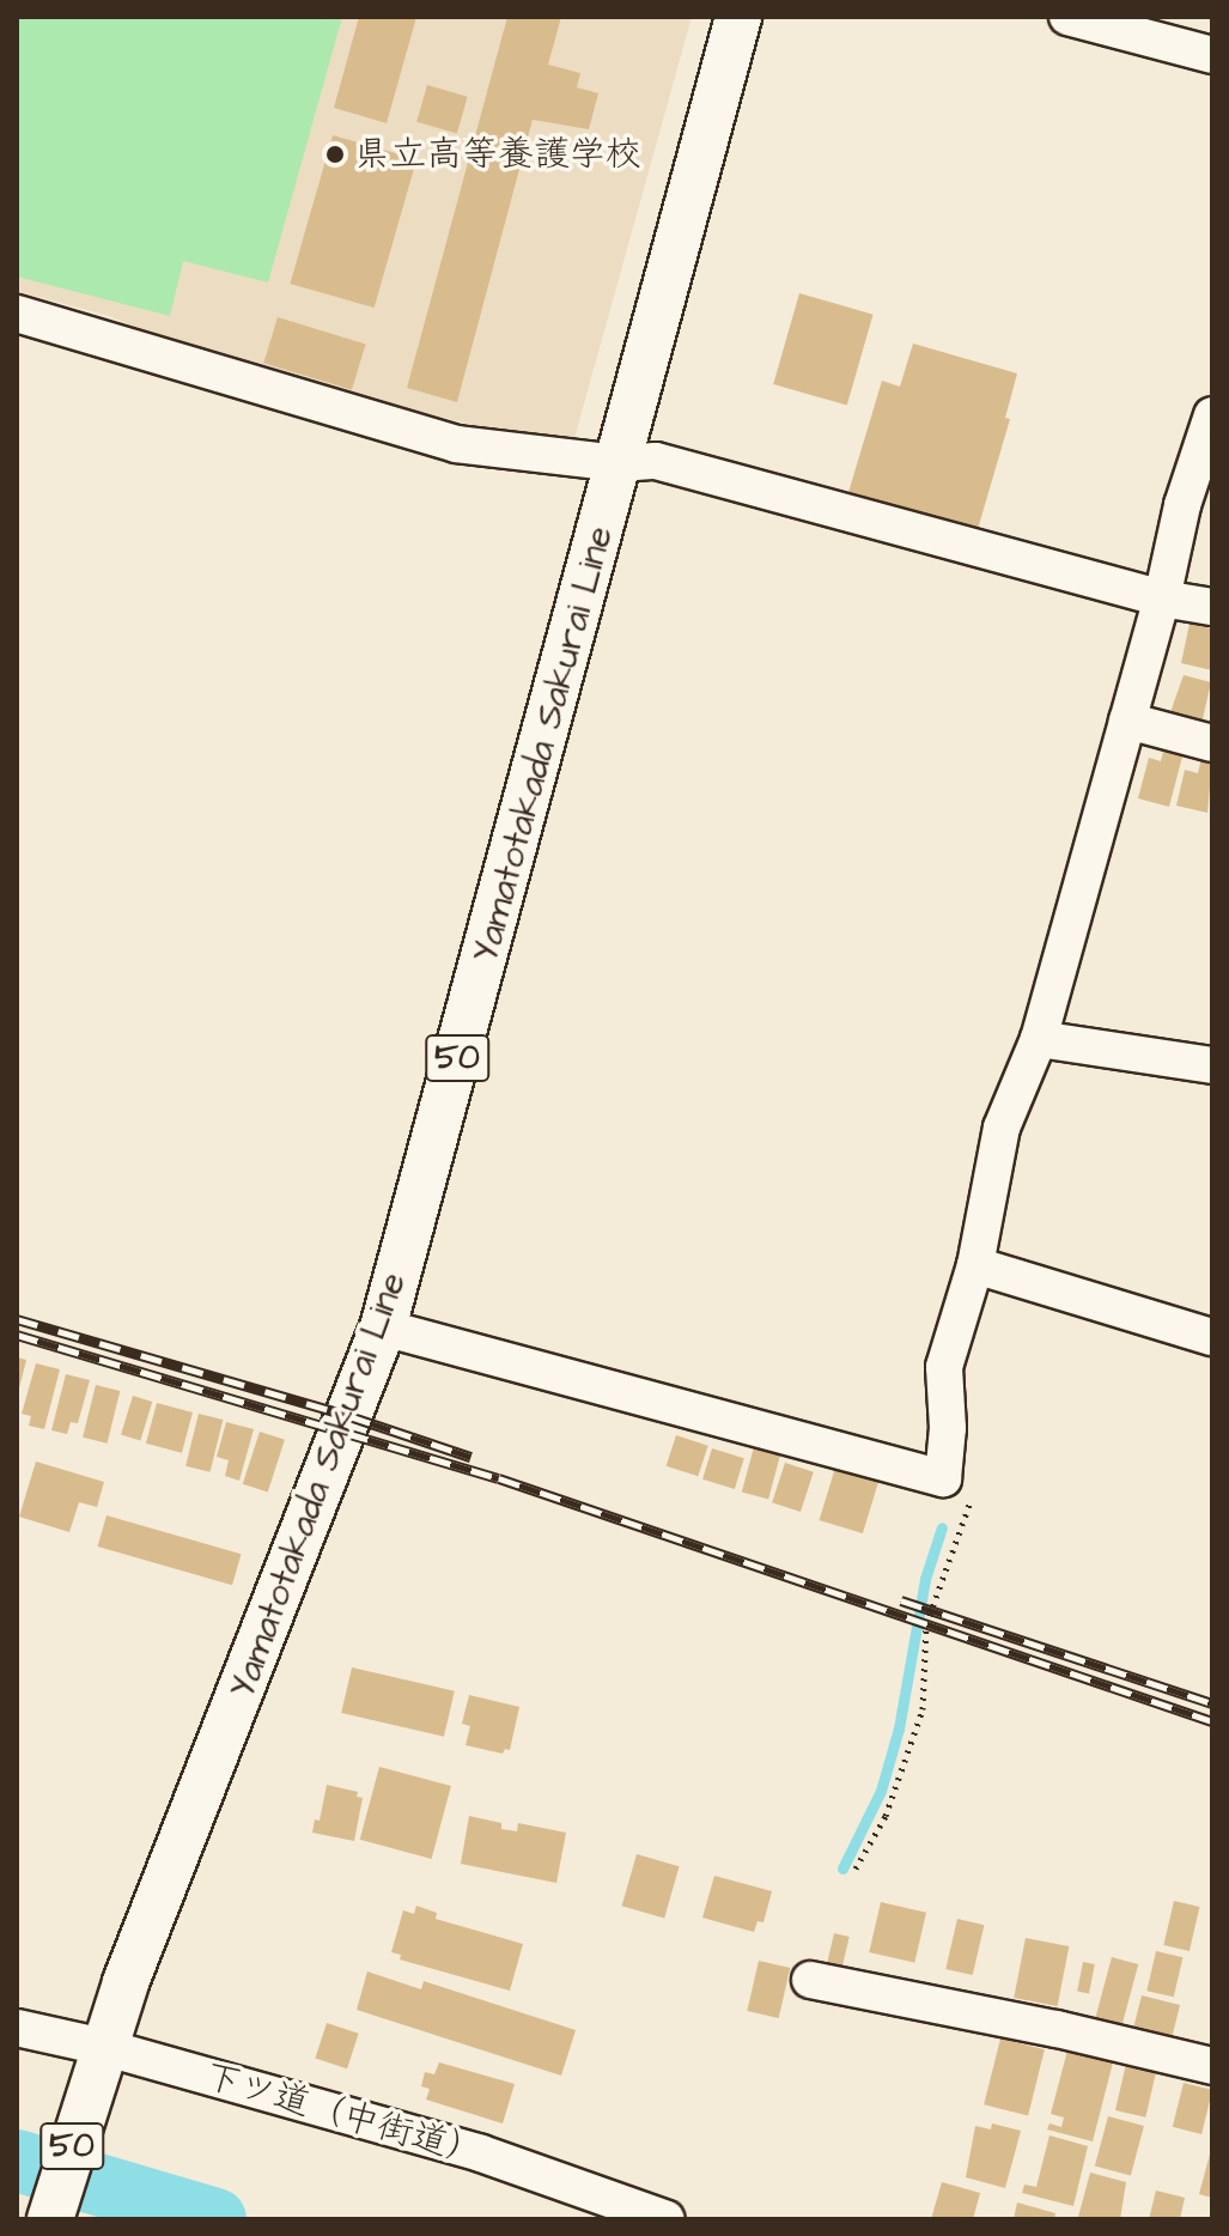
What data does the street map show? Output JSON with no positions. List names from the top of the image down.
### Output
{
  "streets": {
    "main road": ["Yamatotakada Sakurai Line", "50"],
    "street": ["下ツ道（中街道）"]
  },
  "crossings": [
    ["Yamatotakada Sakurai Line", "下ツ道（中街道）"]
  ],
  "places": ["県立高等養護学校"]
}
